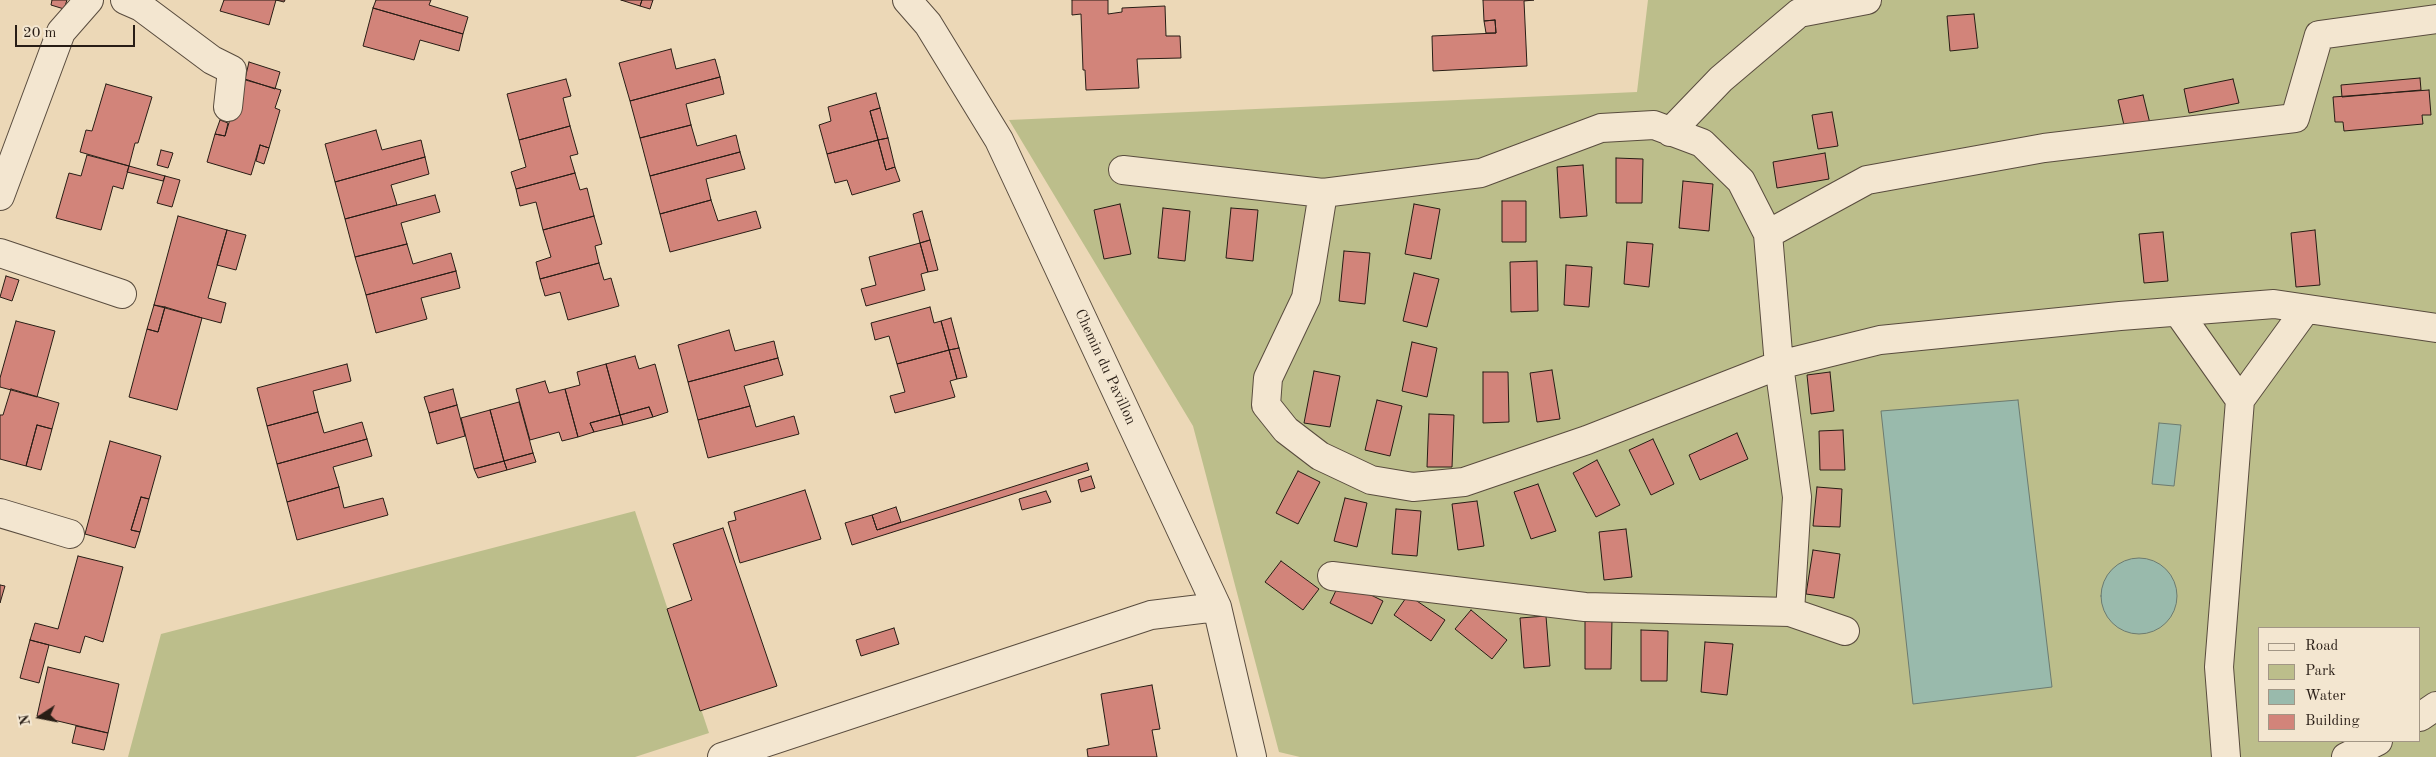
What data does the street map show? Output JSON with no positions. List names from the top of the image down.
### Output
{
  "streets": {
    "street": ["Chemin du Pavillon"]
  },
  "legend": [
    "Road",
    "Park",
    "Water",
    "Building"
  ],
  "scale_bar": "20 m",
  "north": "left"
}
